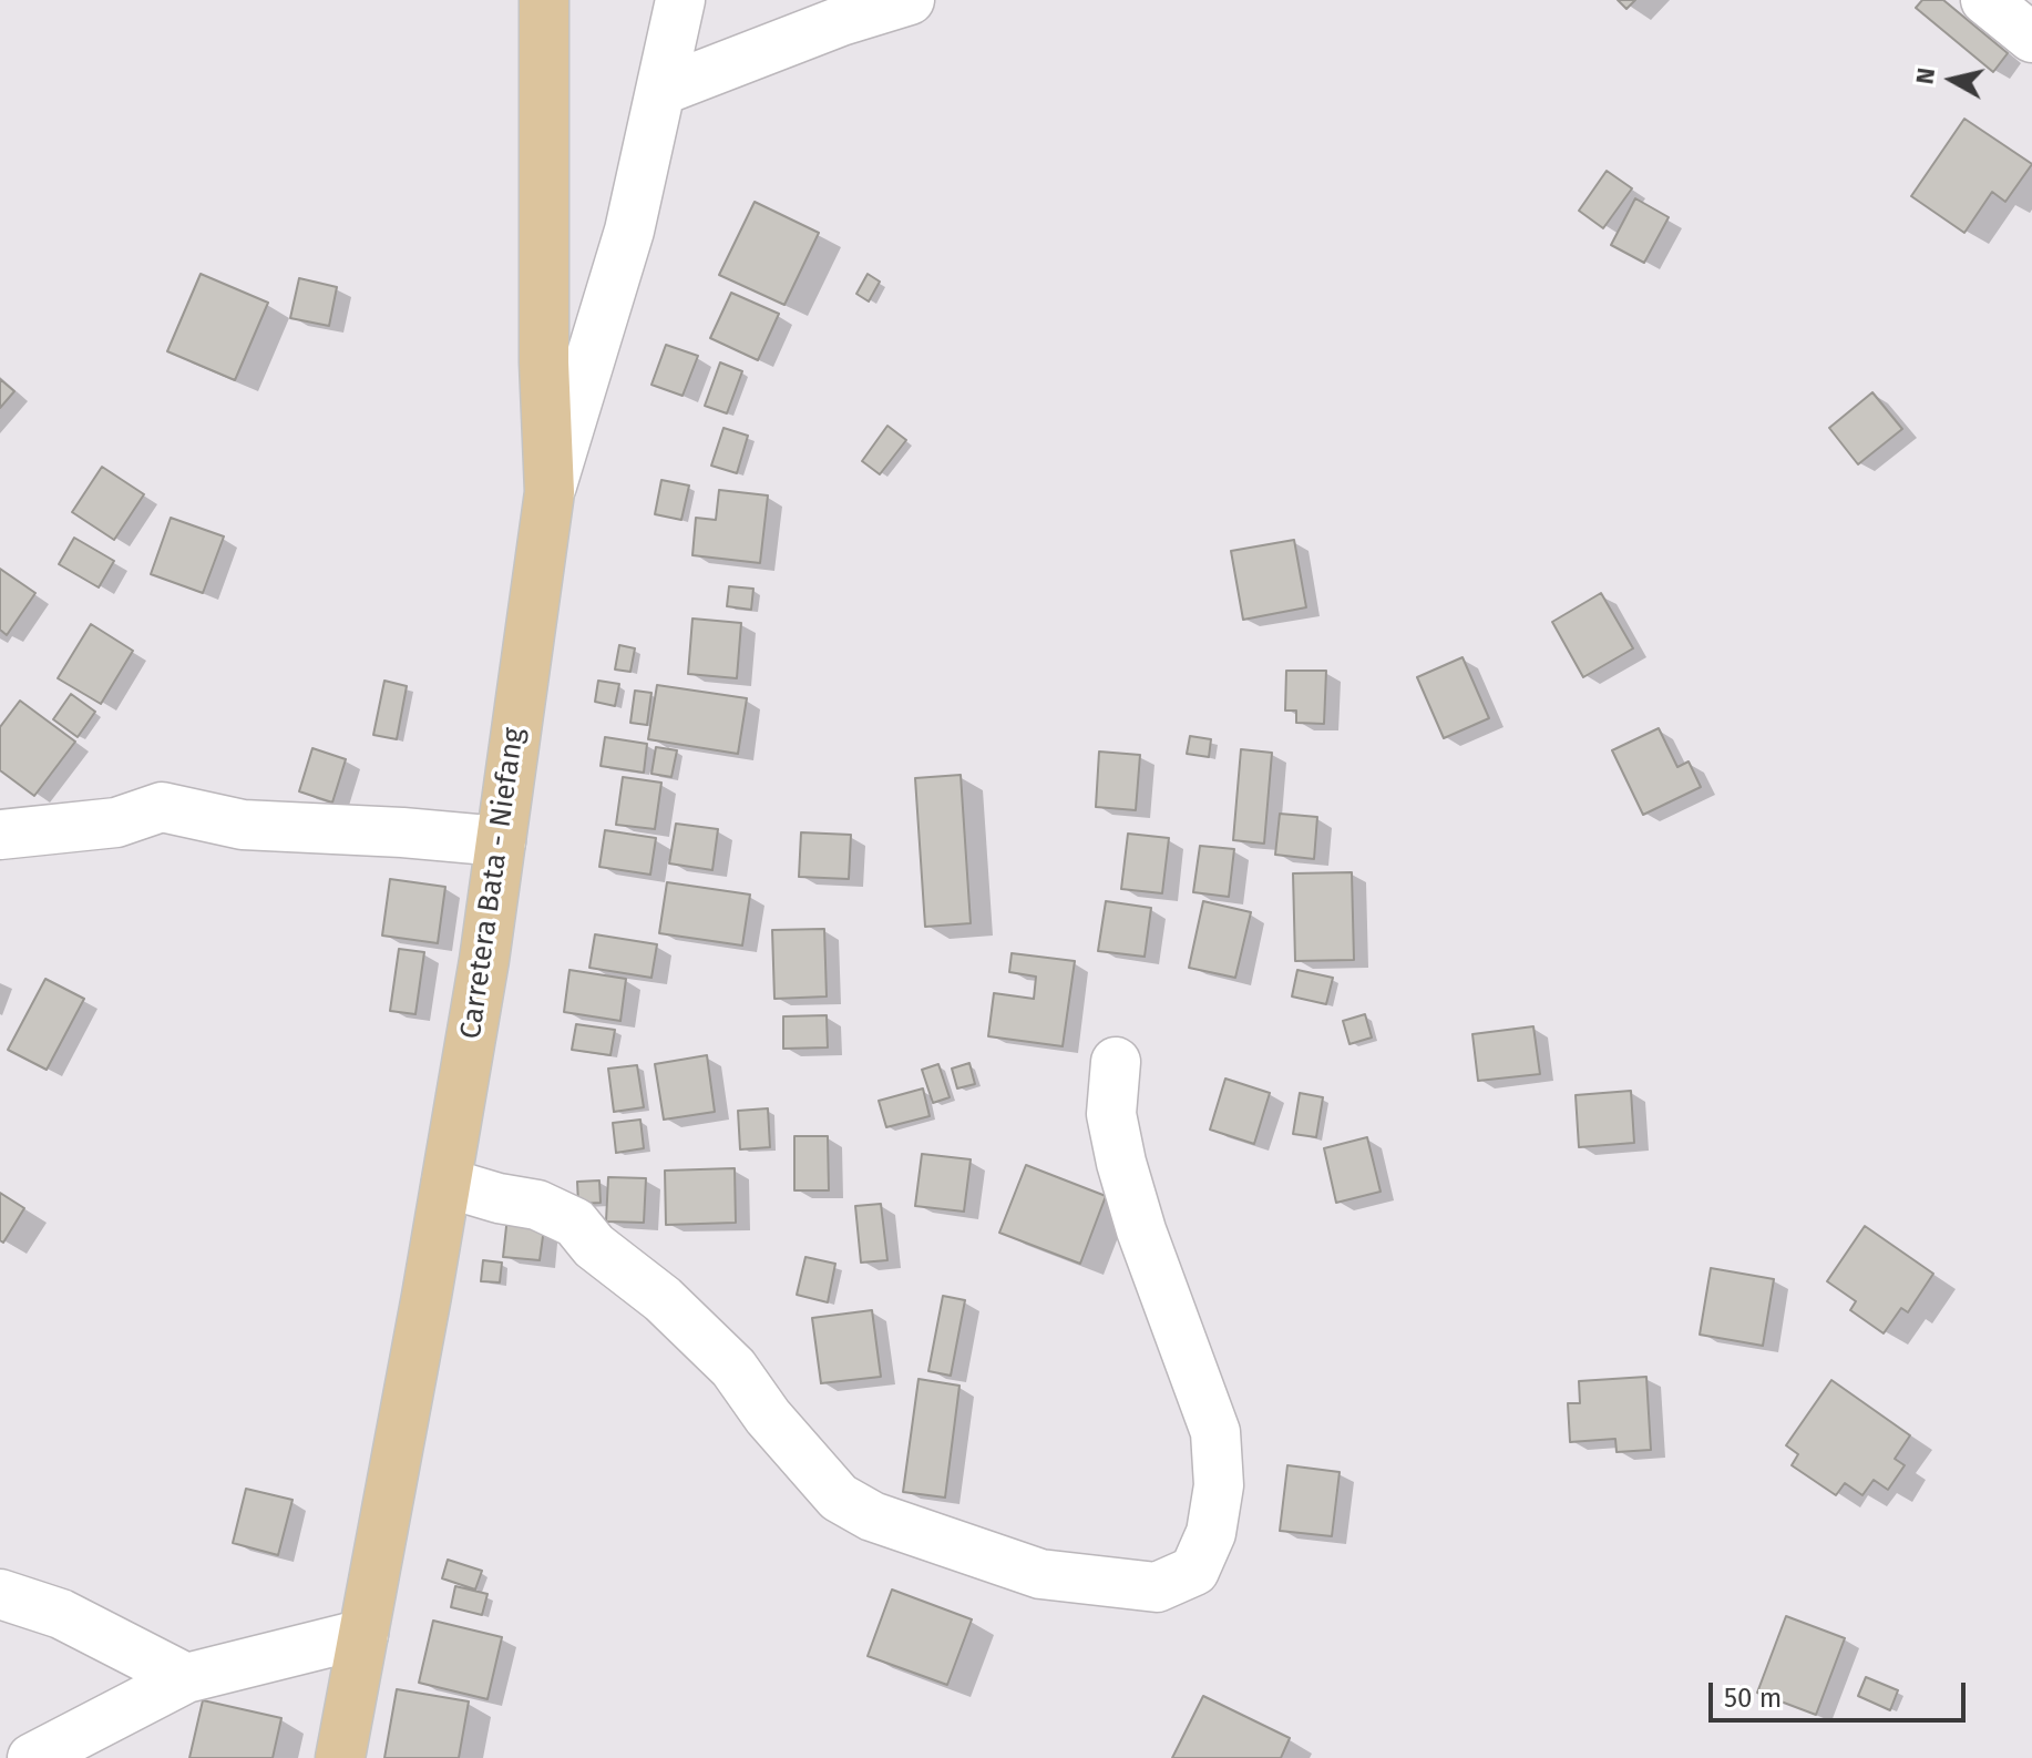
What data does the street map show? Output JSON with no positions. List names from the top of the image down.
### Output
{
  "streets": {
    "main road": ["Carretera Bata - Niefang"]
  },
  "scale_bar": "50 m",
  "north": "left"
}
